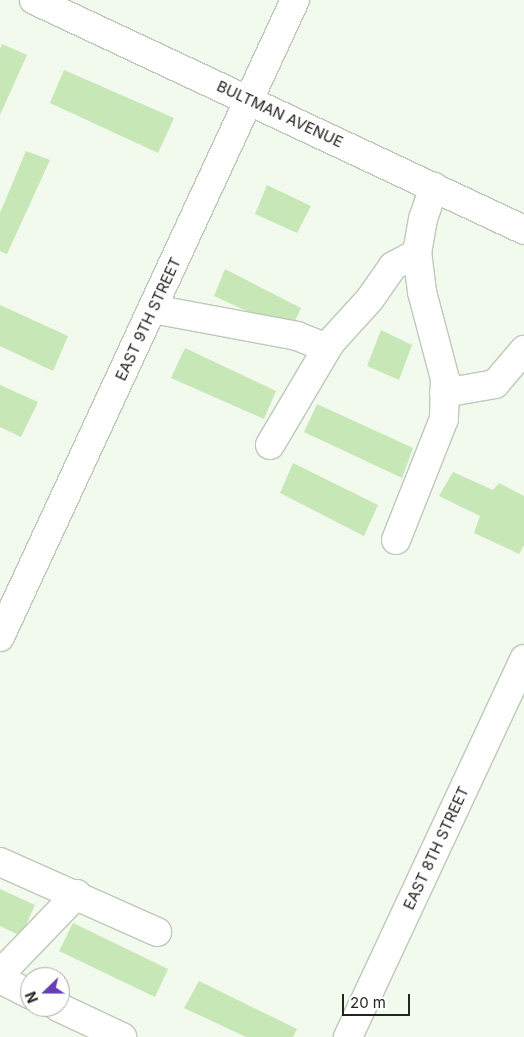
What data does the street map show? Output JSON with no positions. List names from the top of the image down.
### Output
{
  "streets": {
    "street": ["BULTMAN AVENUE", "EAST 9TH STREET", "EAST 8TH STREET"]
  },
  "crossings": [
    ["BULTMAN AVENUE", "EAST 9TH STREET"]
  ],
  "scale_bar": "20 m",
  "north": "left"
}
